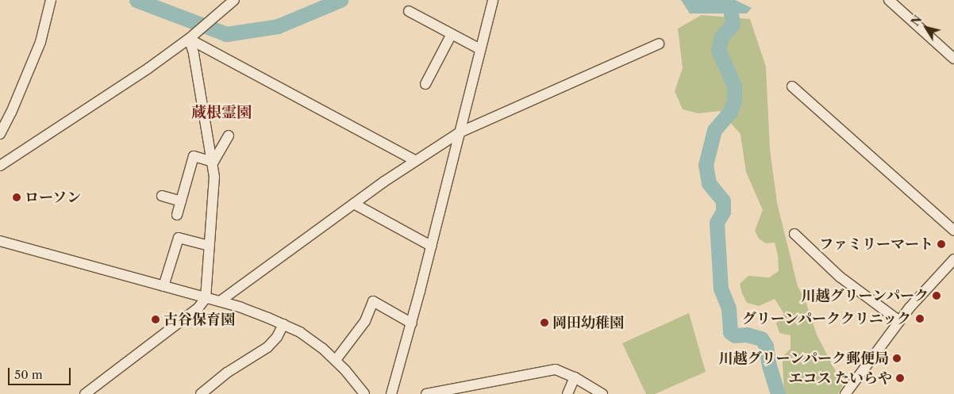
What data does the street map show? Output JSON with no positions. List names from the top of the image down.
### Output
{
  "districts": ["蔵根霊園"],
  "places": [
    "ローソン",
    "ファミリーマート",
    "川越グリーンパーク",
    "グリーンパーククリニック",
    "古谷保育園",
    "岡田幼稚園",
    "川越グリーンパーク郵便局",
    "エコス たいらや"
  ],
  "scale_bar": "50 m",
  "north": "top left"
}
